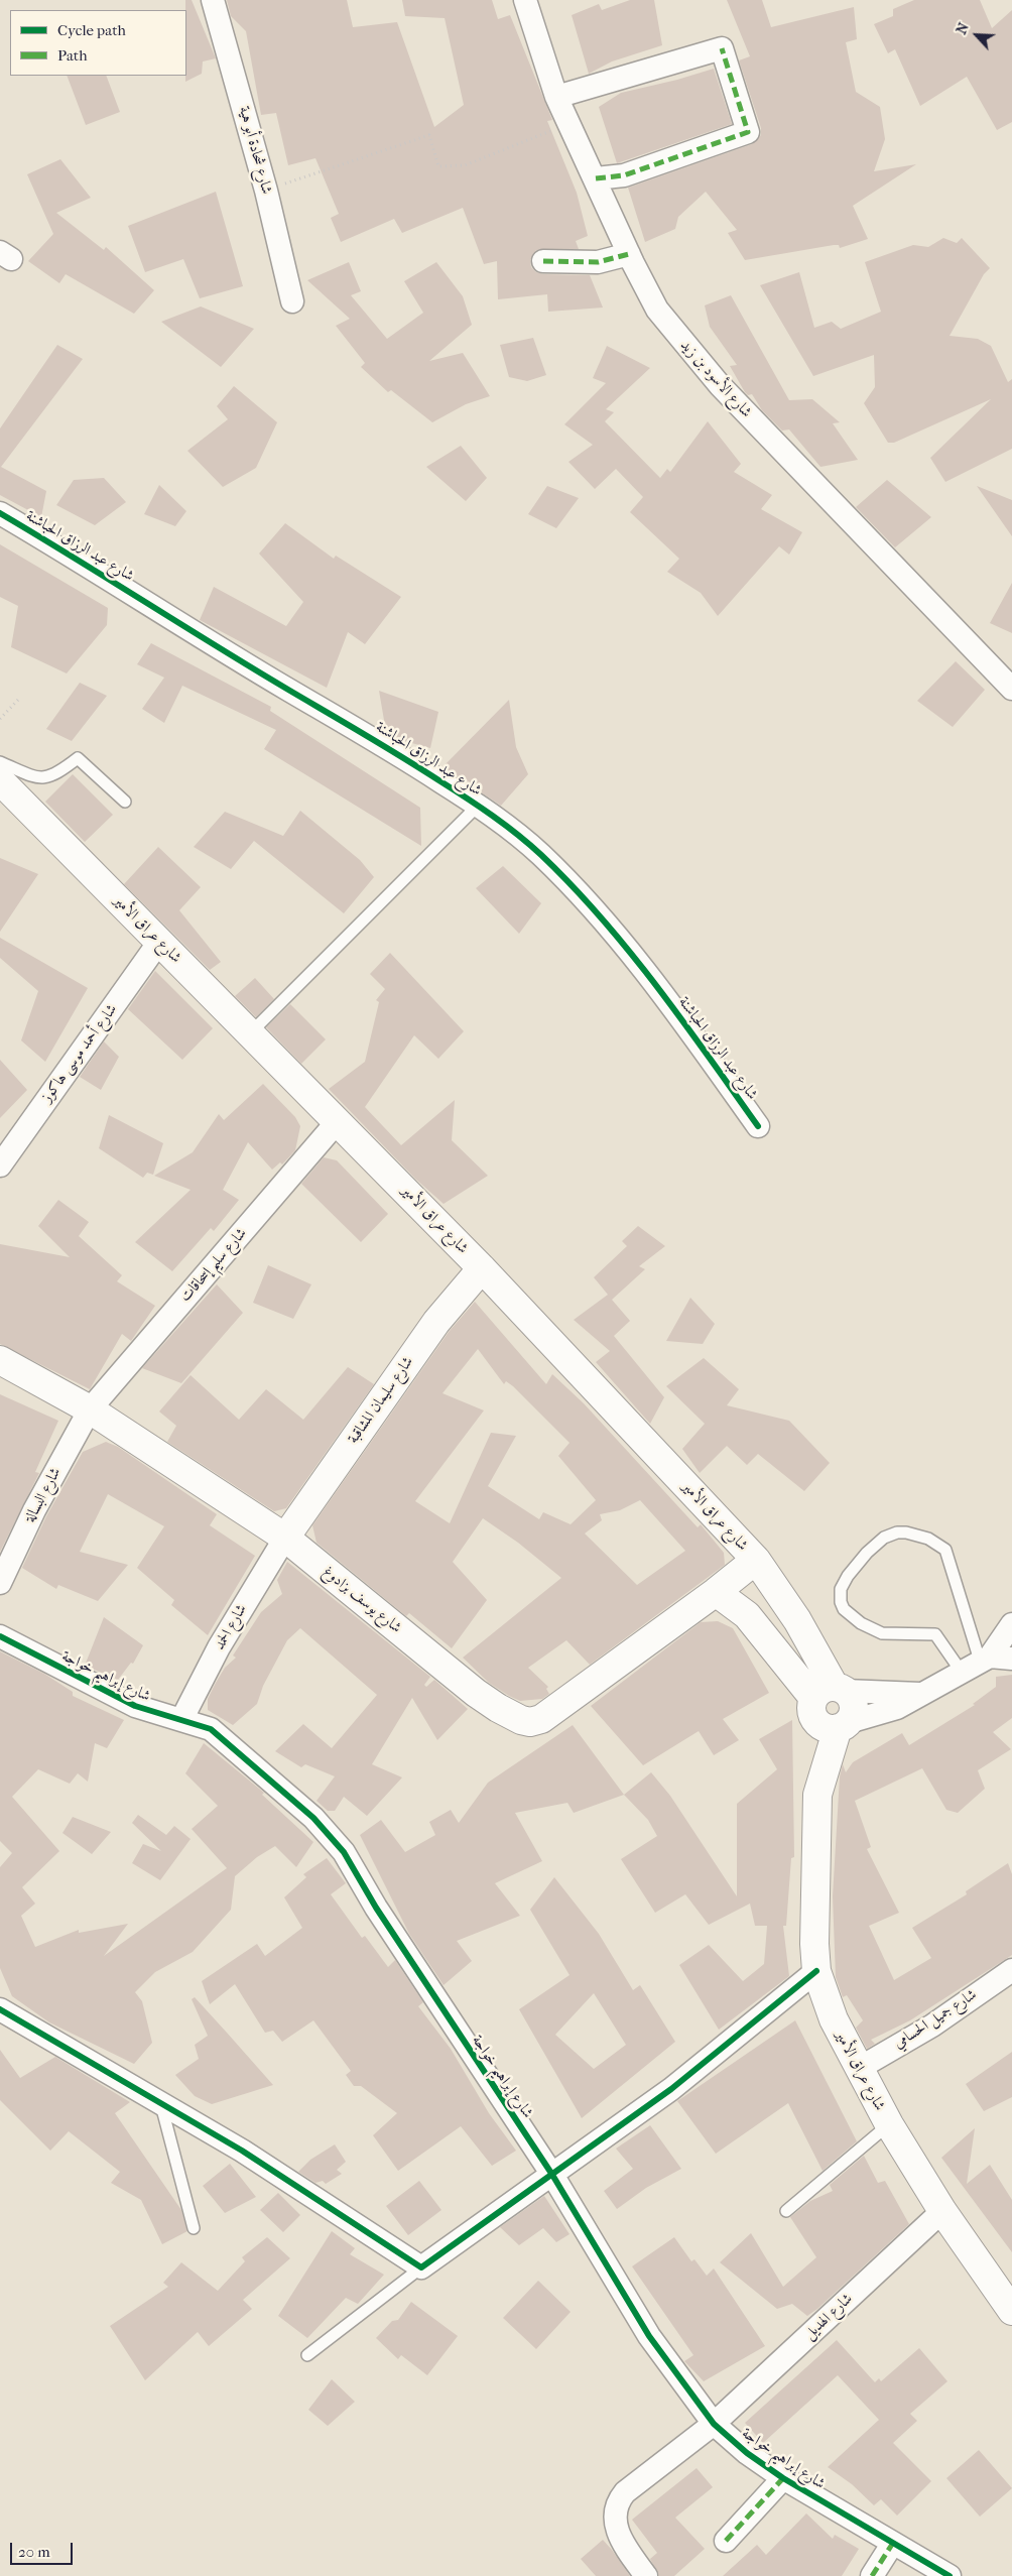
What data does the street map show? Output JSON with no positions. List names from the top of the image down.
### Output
{
  "streets": {
    "main road": ["شارع عراق الأمير", "شارع سليمان المشاقبة", "شارع يوسف بزادوغ"],
    "street": [
      "شارع شحادة أبو هية",
      "شارع الأسود بن زيد",
      "شارع عبد الرزاق الحباشنة",
      "شارع أحمد موسى هاكوز",
      "شارع سليم إسحاقات",
      "شارع البسالة",
      "شارع الحمد",
      "شارع إبراهيم خواجة",
      "شارع جميل الحسامي",
      "شارع الهديل"
    ]
  },
  "crossings": [
    ["شارع عراق الأمير", "شارع أحمد موسى هاكوز"],
    ["شارع عراق الأمير", "شارع سليم إسحاقات"],
    ["شارع عراق الأمير", "شارع سليمان المشاقبة"],
    ["شارع عراق الأمير", "شارع يوسف بزادوغ"],
    ["شارع عراق الأمير", "شارع جميل الحسامي"],
    ["شارع عراق الأمير", "شارع الهديل"],
    ["شارع سليم إسحاقات", "شارع البسالة"],
    ["شارع سليم إسحاقات", "شارع يوسف بزادوغ"],
    ["شارع سليمان المشاقبة", "شارع يوسف بزادوغ"],
    ["شارع سليمان المشاقبة", "شارع الحمد"],
    ["شارع البسالة", "شارع يوسف بزادوغ"],
    ["شارع يوسف بزادوغ", "شارع الحمد"],
    ["شارع الحمد", "شارع إبراهيم خواجة"],
    ["شارع إبراهيم خواجة", "شارع الهديل"]
  ],
  "legend": ["Cycle path", "Path"],
  "scale_bar": "20 m",
  "north": "top left"
}
